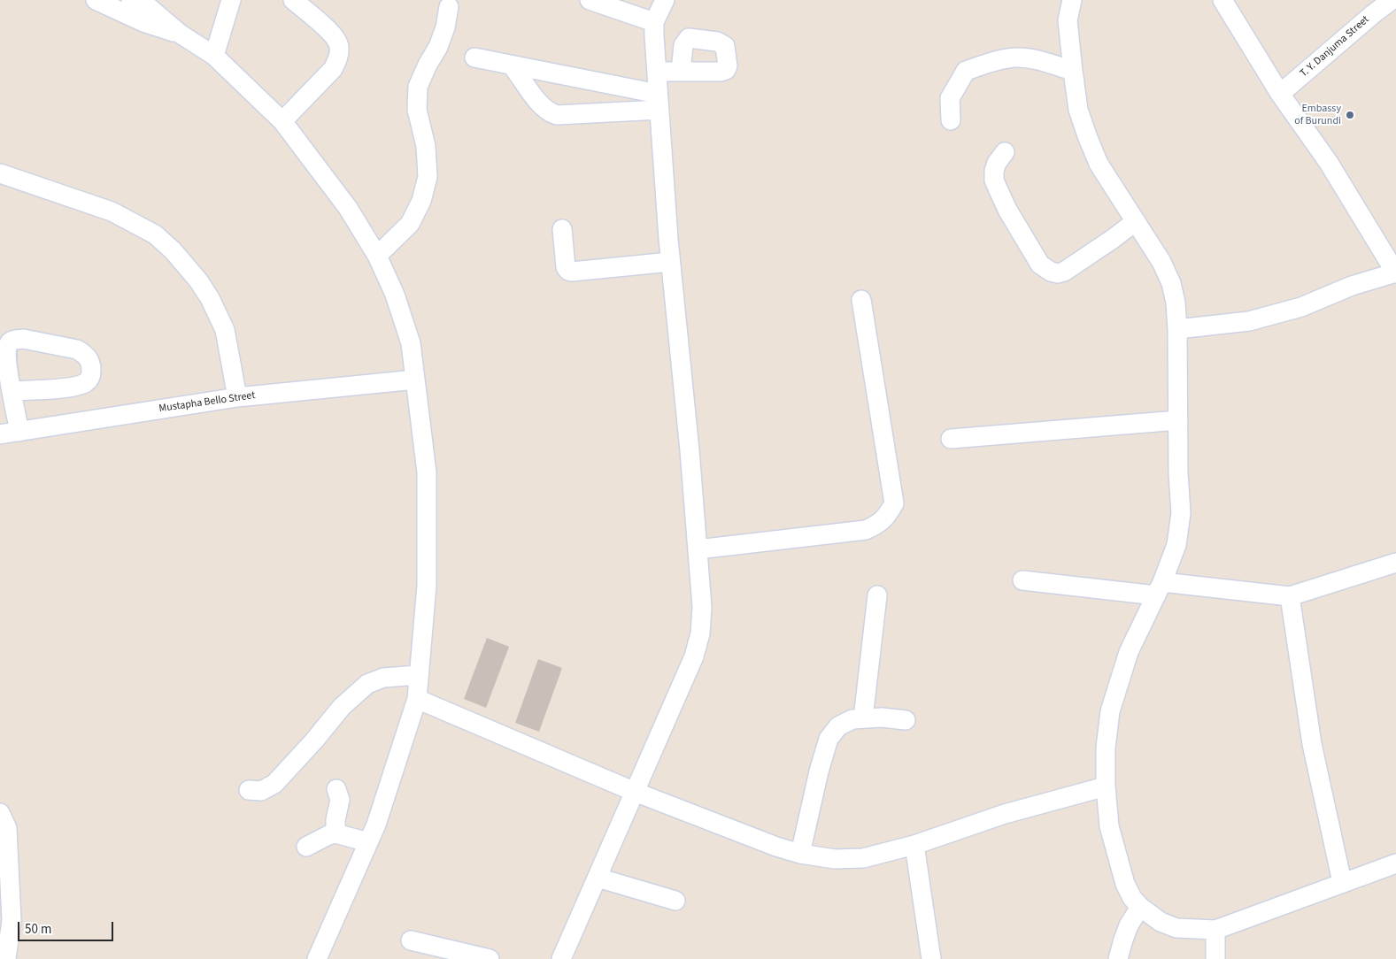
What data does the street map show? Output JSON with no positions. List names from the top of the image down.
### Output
{
  "streets": {
    "street": ["T. Y. Danjuma Street", "Mustapha Bello Street"]
  },
  "places": ["Embassy of Burundi"],
  "scale_bar": "50 m"
}
